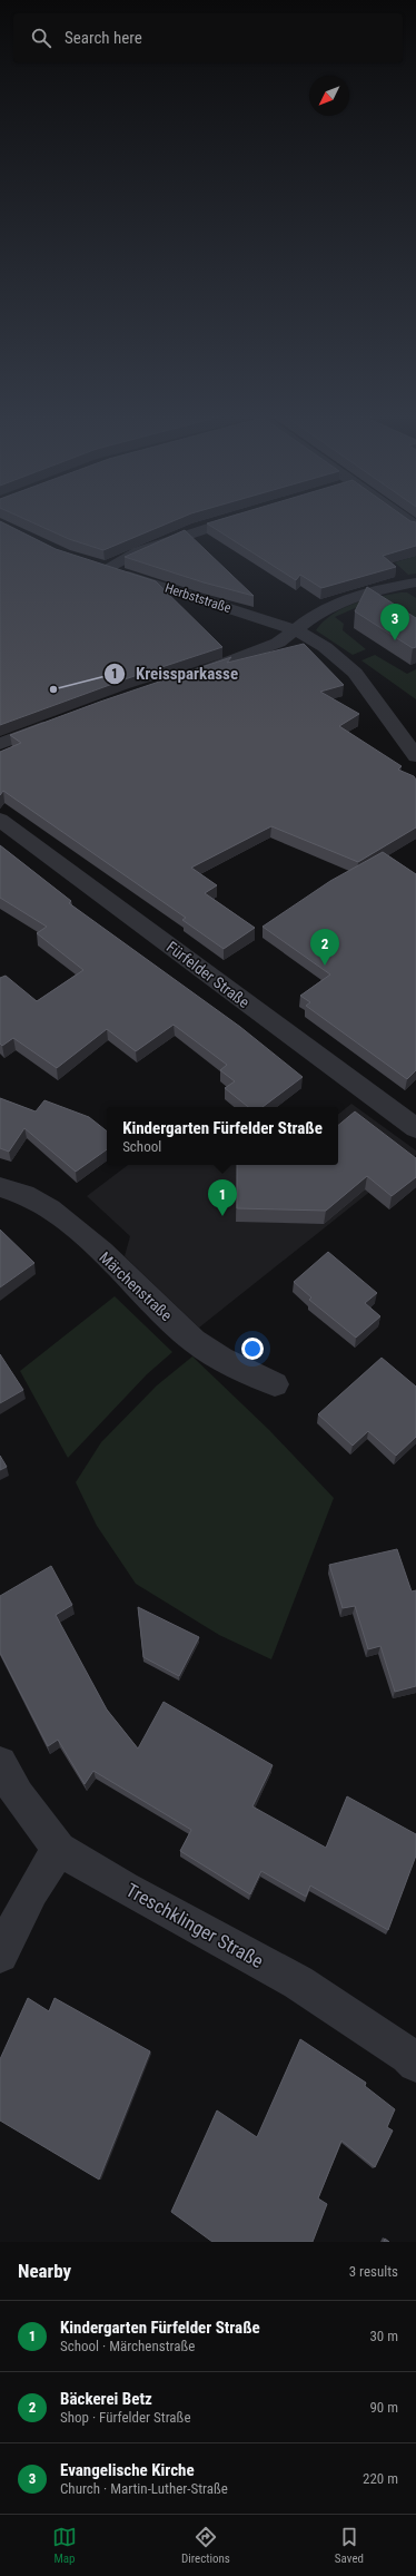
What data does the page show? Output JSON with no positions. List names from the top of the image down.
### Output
{
  "streets": {
    "street": [
      "Herbststraße",
      "Fürfelder Straße",
      "Märchenstraße",
      "Treschklinger Straße"
    ]
  },
  "places": ["Kreissparkasse"],
  "north": "bottom left",
  "page": {
    "search": "Search here",
    "pins": ["3", "2", "1"],
    "popup": ["Kindergarten Fürfelder Straße", "School"],
    "heading": ["Nearby", "3 results"],
    "list": [
      {
        "mark": "1",
        "name": "Kindergarten Fürfelder Straße",
        "note": "School · Märchenstraße",
        "value": "30 m"
      },
      {
        "mark": "2",
        "name": "Bäckerei Betz",
        "note": "Shop · Fürfelder Straße",
        "value": "90 m"
      },
      {
        "mark": "3",
        "name": "Evangelische Kirche",
        "note": "Church · Martin-Luther-Straße",
        "value": "220 m"
      }
    ],
    "nav": ["Map", "Directions", "Saved"]
  }
}
